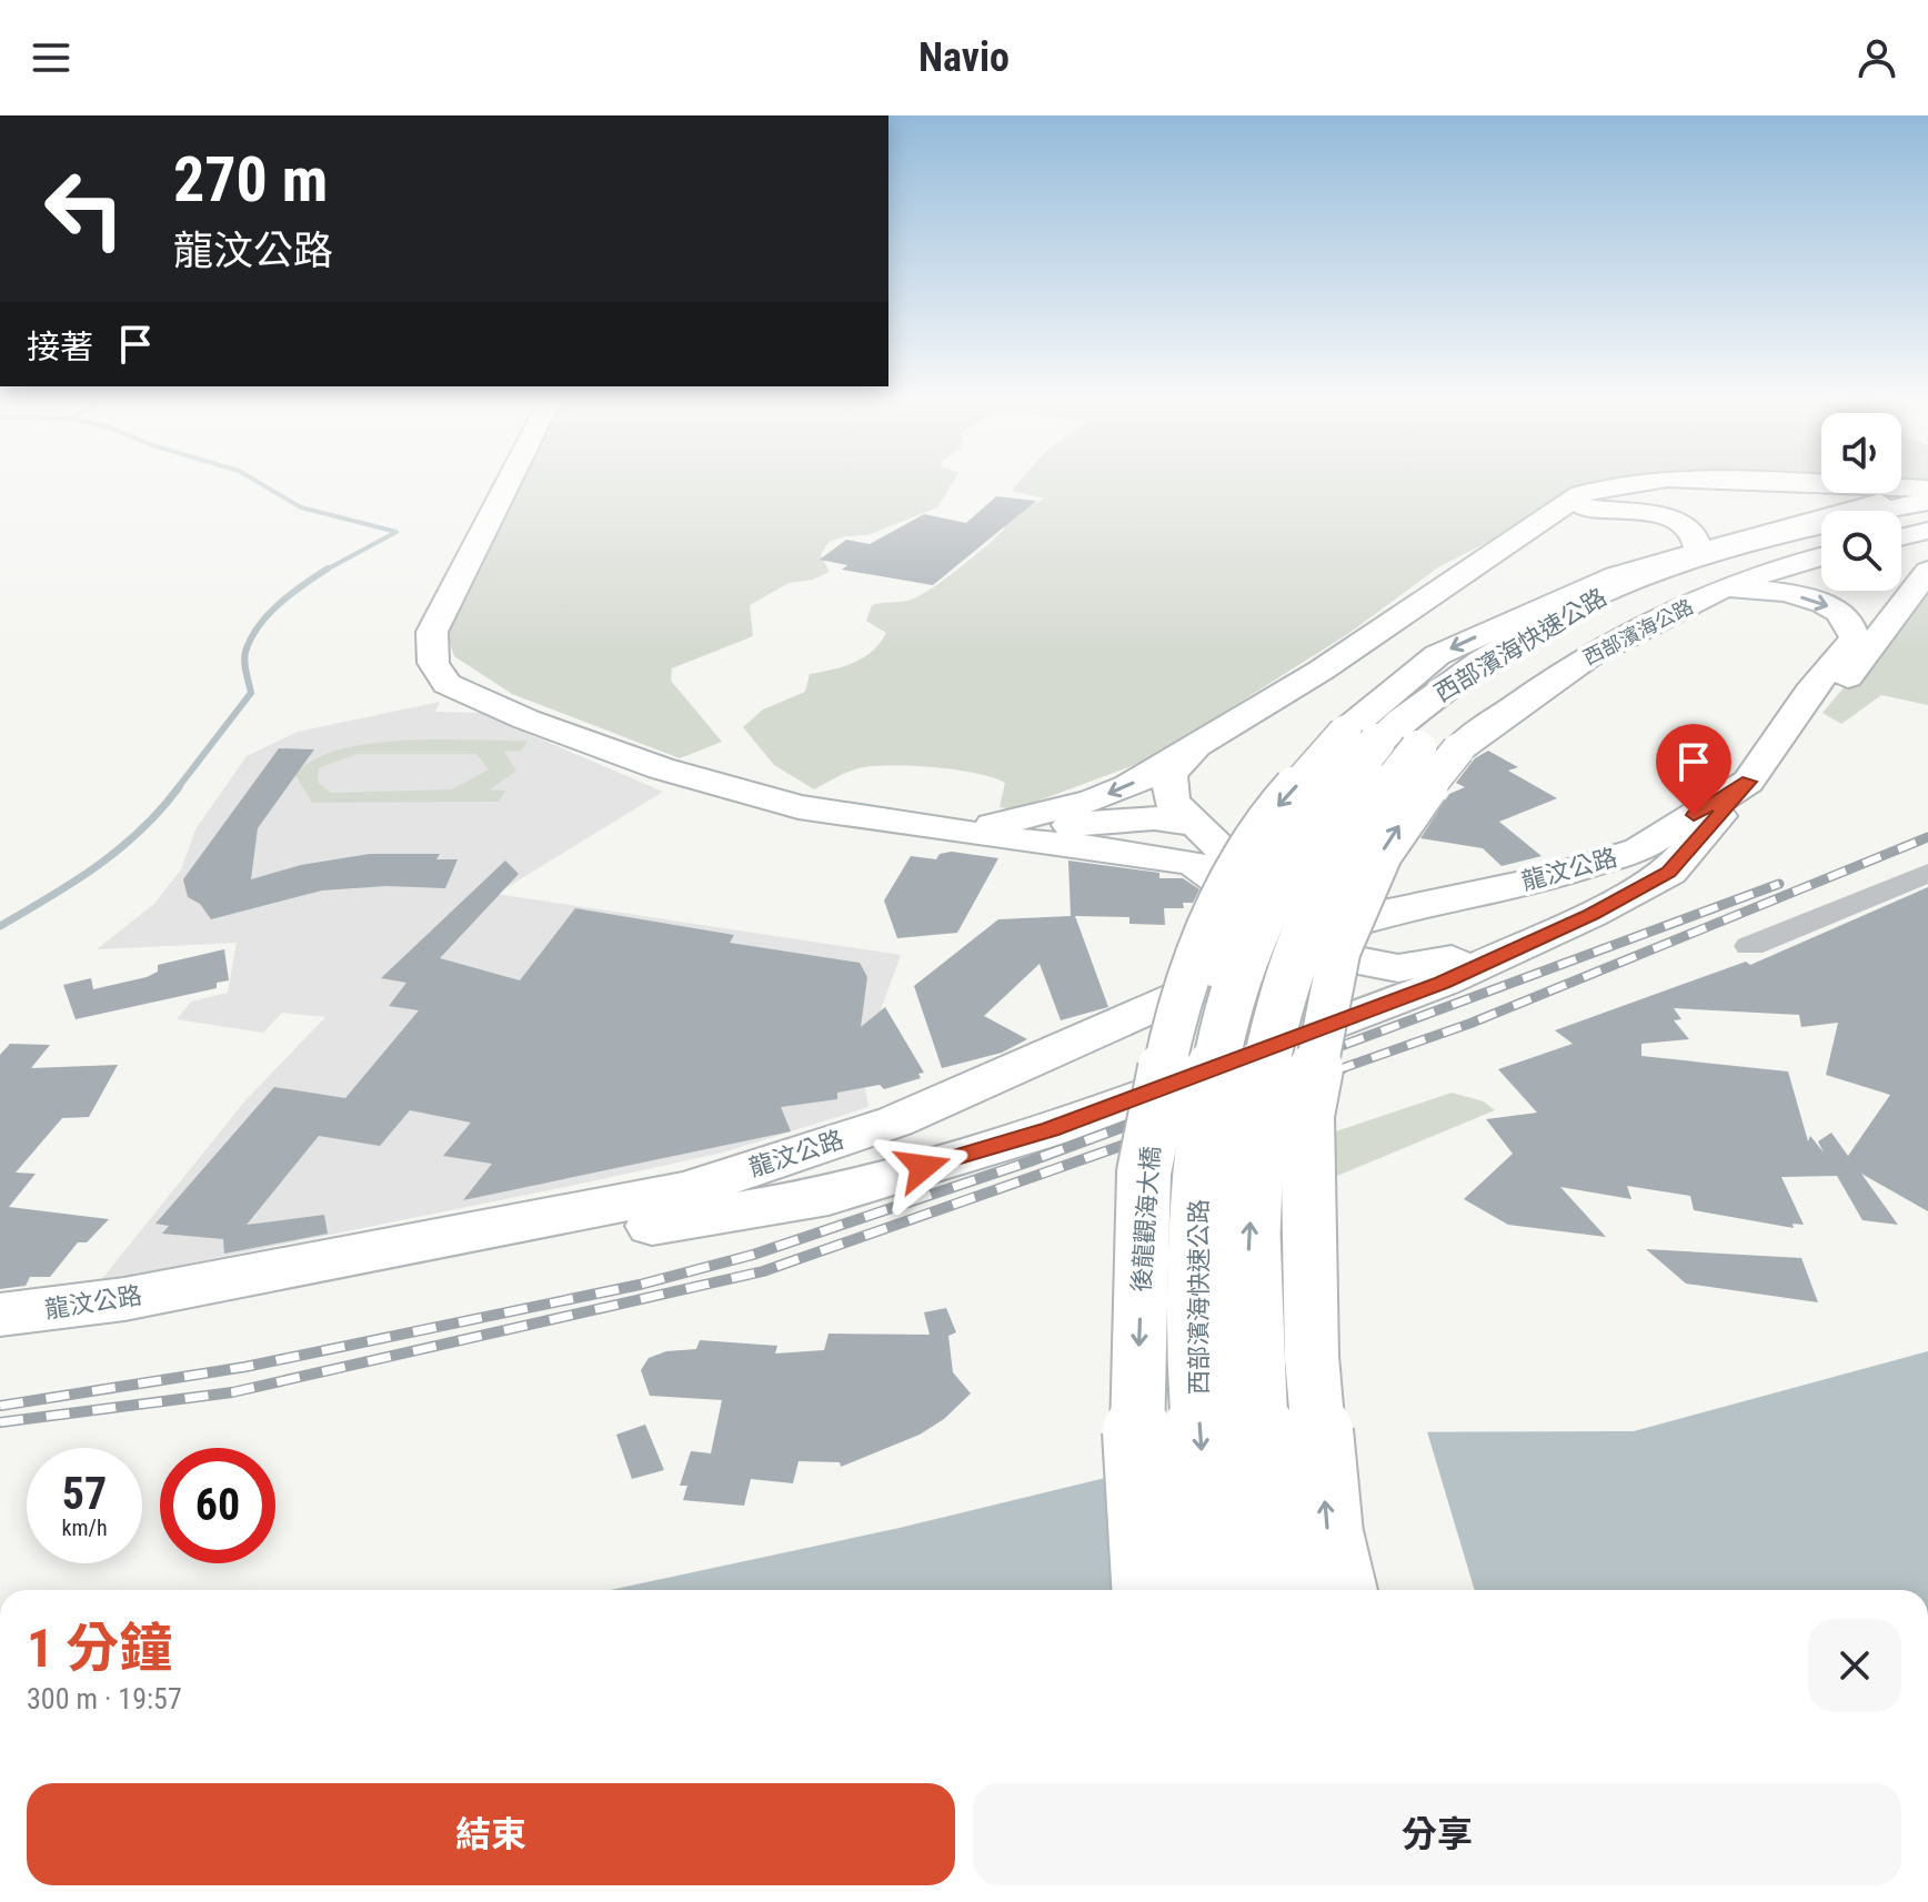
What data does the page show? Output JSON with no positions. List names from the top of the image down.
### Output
{
  "streets": {
    "highway": ["西部濱海快速公路"],
    "main road": ["西部濱海公路", "龍汶公路", "後龍觀海大橋"]
  },
  "crossings": [
    ["西部濱海公路", "西部濱海快速公路"],
    ["西部濱海公路", "後龍觀海大橋"],
    ["西部濱海快速公路", "後龍觀海大橋"]
  ],
  "page": {
    "header": "Navio",
    "turn": ["270 m", "龍汶公路"],
    "then": "接著",
    "speed": "57 km/h",
    "limit": "60",
    "heading": ["1 分鐘", "300 m · 19:57"],
    "buttons": ["結束", "分享"]
  }
}
